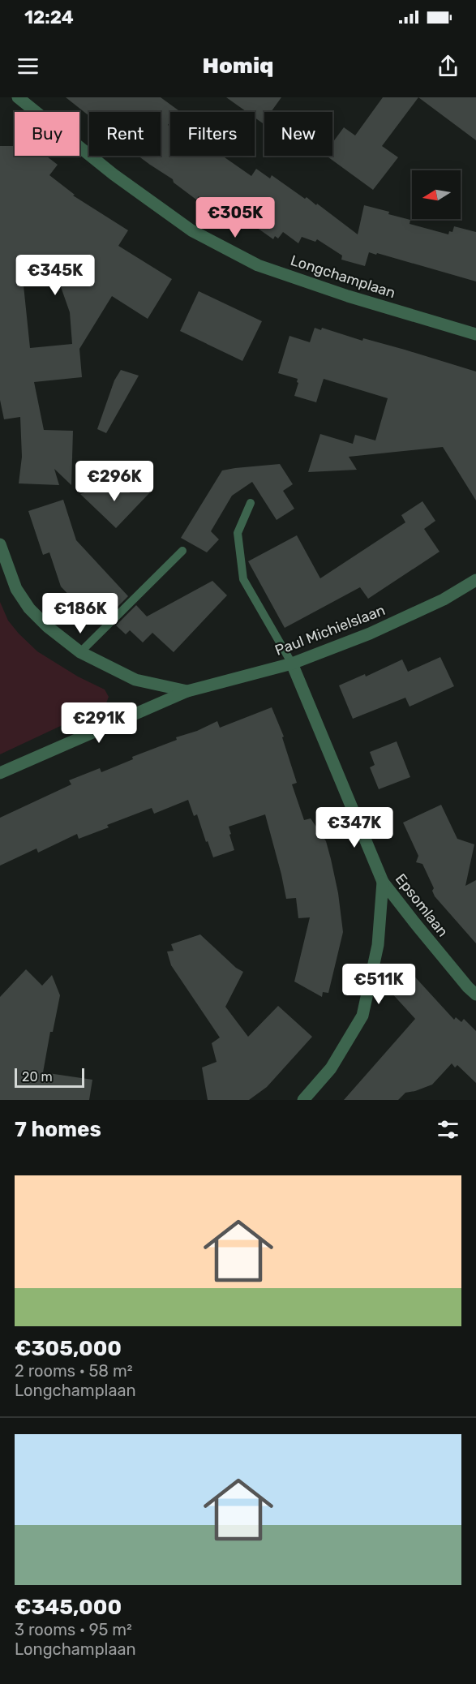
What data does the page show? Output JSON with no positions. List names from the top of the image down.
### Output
{
  "streets": {
    "street": ["Longchamplaan", "Paul Michielslaan", "Epsomlaan"]
  },
  "crossings": [
    ["Paul Michielslaan", "Epsomlaan"]
  ],
  "scale_bar": "20 m",
  "north": "left",
  "page": {
    "status": "12:24",
    "header": "Homiq",
    "chip": [
      "Buy",
      "Rent",
      "Filters",
      "New"
    ],
    "price": [
      "€305K",
      "€345K",
      "€296K",
      "€186K",
      "€291K",
      "€347K",
      "€511K"
    ],
    "scale": "20 m",
    "heading": "7 homes",
    "list": [
      {
        "name": "€305,000",
        "note": "2 rooms · 58 m² · Longchamplaan"
      },
      {
        "name": "€345,000",
        "note": "3 rooms · 95 m² · Longchamplaan"
      }
    ]
  }
}
